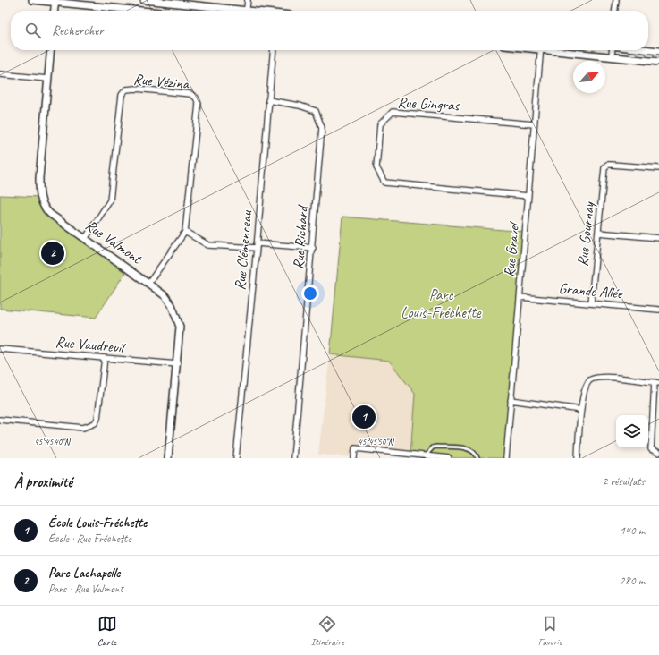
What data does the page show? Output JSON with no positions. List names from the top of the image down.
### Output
{
  "streets": {
    "street": [
      "Rue Vézina",
      "Rue Gingras",
      "Rue Gournay",
      "Rue Richard",
      "Rue Valmont",
      "Rue Clémenceau",
      "Rue Gravel",
      "Grande Allée",
      "Rue Vaudreuil"
    ]
  },
  "crossings": [
    ["Rue Vézina", "Rue Valmont"],
    ["Rue Gingras", "Rue Gravel"],
    ["Rue Gournay", "Grande Allée"],
    ["Rue Richard", "Rue Clémenceau"],
    ["Rue Valmont", "Rue Vaudreuil"],
    ["Rue Gravel", "Grande Allée"]
  ],
  "parks": ["Parc Louis-Fréchette"],
  "north": "top right",
  "page": {
    "search": "Rechercher",
    "pins": ["2", "1"],
    "heading": ["À proximité", "2 résultats"],
    "list": [
      {
        "mark": "1",
        "name": "École Louis-Fréchette",
        "note": "École · Rue Fréchette",
        "value": "140 m"
      },
      {
        "mark": "2",
        "name": "Parc Lachapelle",
        "note": "Parc · Rue Valmont",
        "value": "280 m"
      }
    ],
    "nav": ["Carte", "Itinéraire", "Favoris"]
  },
  "coordinates": ["45°45'40\"N", "45°45'50\"N"]
}
